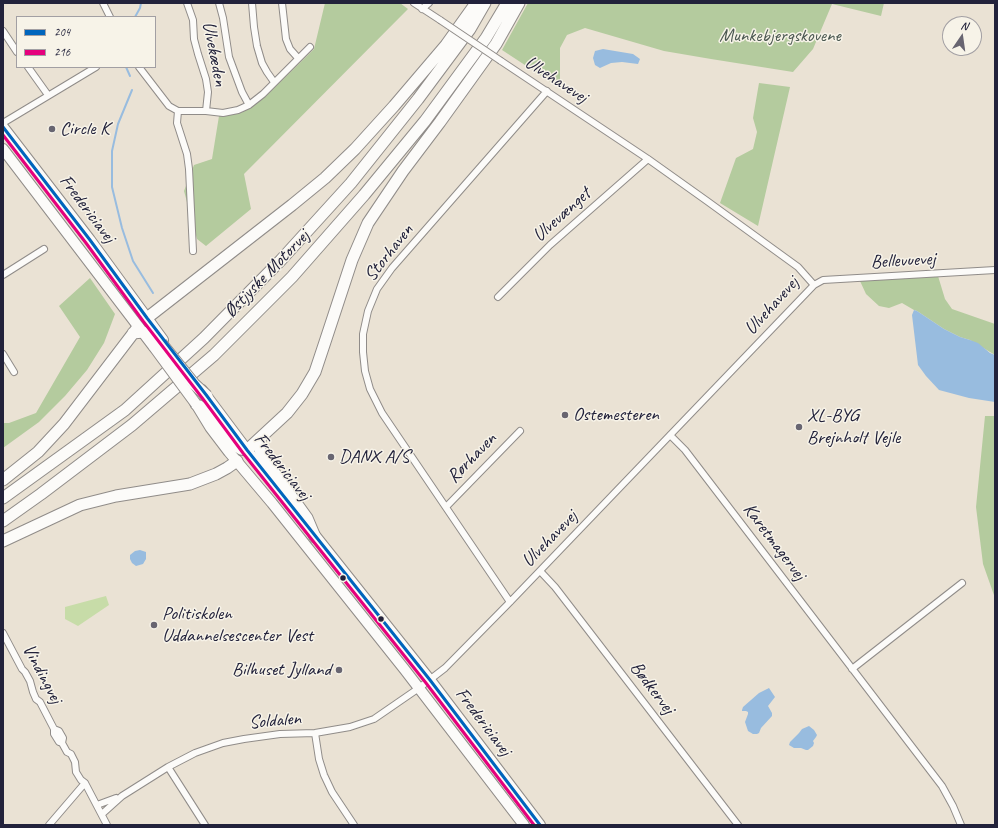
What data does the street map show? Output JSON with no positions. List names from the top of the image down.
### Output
{
  "streets": {
    "highway": ["Østjyske Motorvej"],
    "main road": ["Fredericiavej"],
    "street": [
      "Ulvekæden",
      "Ulvehavevej",
      "Ulvevænget",
      "Storhaven",
      "Bellevuevej",
      "Rørhaven",
      "Karetmagervej",
      "Vindingvej",
      "Bødkervej",
      "Soldalen"
    ]
  },
  "crossings": [
    ["Ulvehavevej", "Fredericiavej"],
    ["Ulvehavevej", "Ulvevænget"],
    ["Ulvehavevej", "Storhaven"],
    ["Ulvehavevej", "Bellevuevej"],
    ["Ulvehavevej", "Karetmagervej"],
    ["Ulvehavevej", "Bødkervej"],
    ["Ulvehavevej", "Soldalen"],
    ["Fredericiavej", "Soldalen"],
    ["Storhaven", "Rørhaven"],
    ["Vindingvej", "Soldalen"]
  ],
  "parks": ["Munkebjergskovene"],
  "places": [
    "Circle K",
    "Ostemesteren",
    "XL-BYG Brejnholt Vejle",
    "DANX A/S",
    "Politiskolen Uddannelsescenter Vest",
    "Bilhuset Jylland"
  ],
  "lines": ["transit line 204", "transit line 216"],
  "legend": ["204", "216"],
  "north": "top"
}
